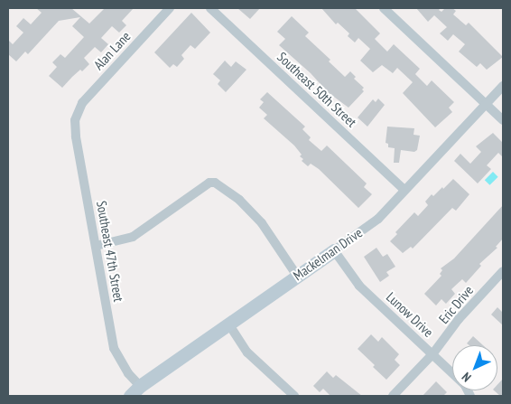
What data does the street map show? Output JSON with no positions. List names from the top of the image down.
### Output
{
  "streets": {
    "street": [
      "Alan Lane",
      "Southeast 50th Street",
      "Southeast 47th Street",
      "Mackelman Drive",
      "Eric Drive",
      "Lunow Drive"
    ]
  },
  "crossings": [
    ["Alan Lane", "Southeast 47th Street"],
    ["Southeast 50th Street", "Mackelman Drive"],
    ["Southeast 47th Street", "Mackelman Drive"],
    ["Mackelman Drive", "Lunow Drive"],
    ["Eric Drive", "Lunow Drive"]
  ],
  "north": "bottom left"
}
